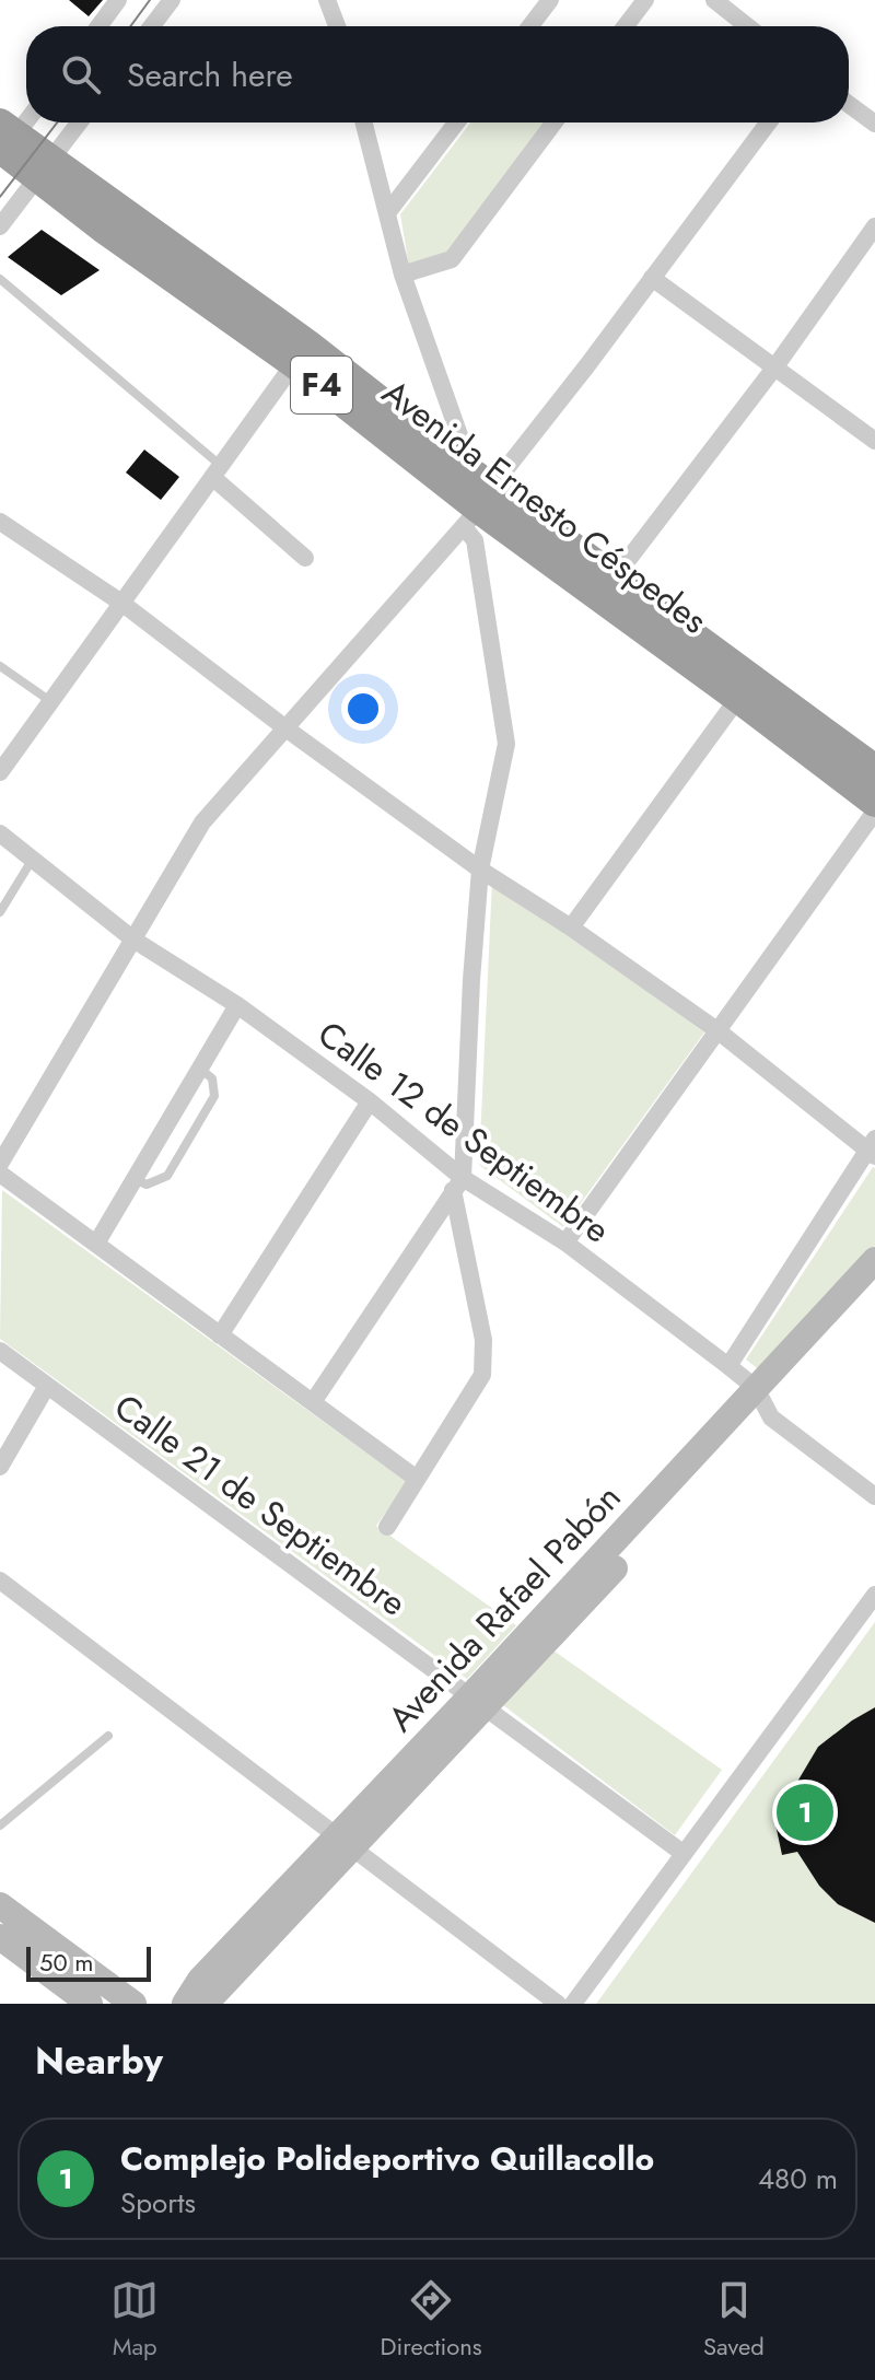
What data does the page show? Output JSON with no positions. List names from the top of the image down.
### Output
{
  "streets": {
    "highway": ["F4", "Avenida Ernesto Céspedes"],
    "main road": ["Avenida Rafael Pabón"],
    "street": ["Calle 12 de Septiembre", "Calle 21 de Septiembre"]
  },
  "crossings": [
    ["Calle 12 de Septiembre", "Avenida Rafael Pabón"],
    ["Calle 21 de Septiembre", "Avenida Rafael Pabón"]
  ],
  "scale_bar": "50 m",
  "page": {
    "search": "Search here",
    "pins": "1",
    "scale": "50 m",
    "heading": "Nearby",
    "list": [
      {
        "mark": "1",
        "name": "Complejo Polideportivo Quillacollo",
        "note": "Sports",
        "value": "480 m"
      }
    ],
    "nav": ["Map", "Directions", "Saved"]
  }
}
